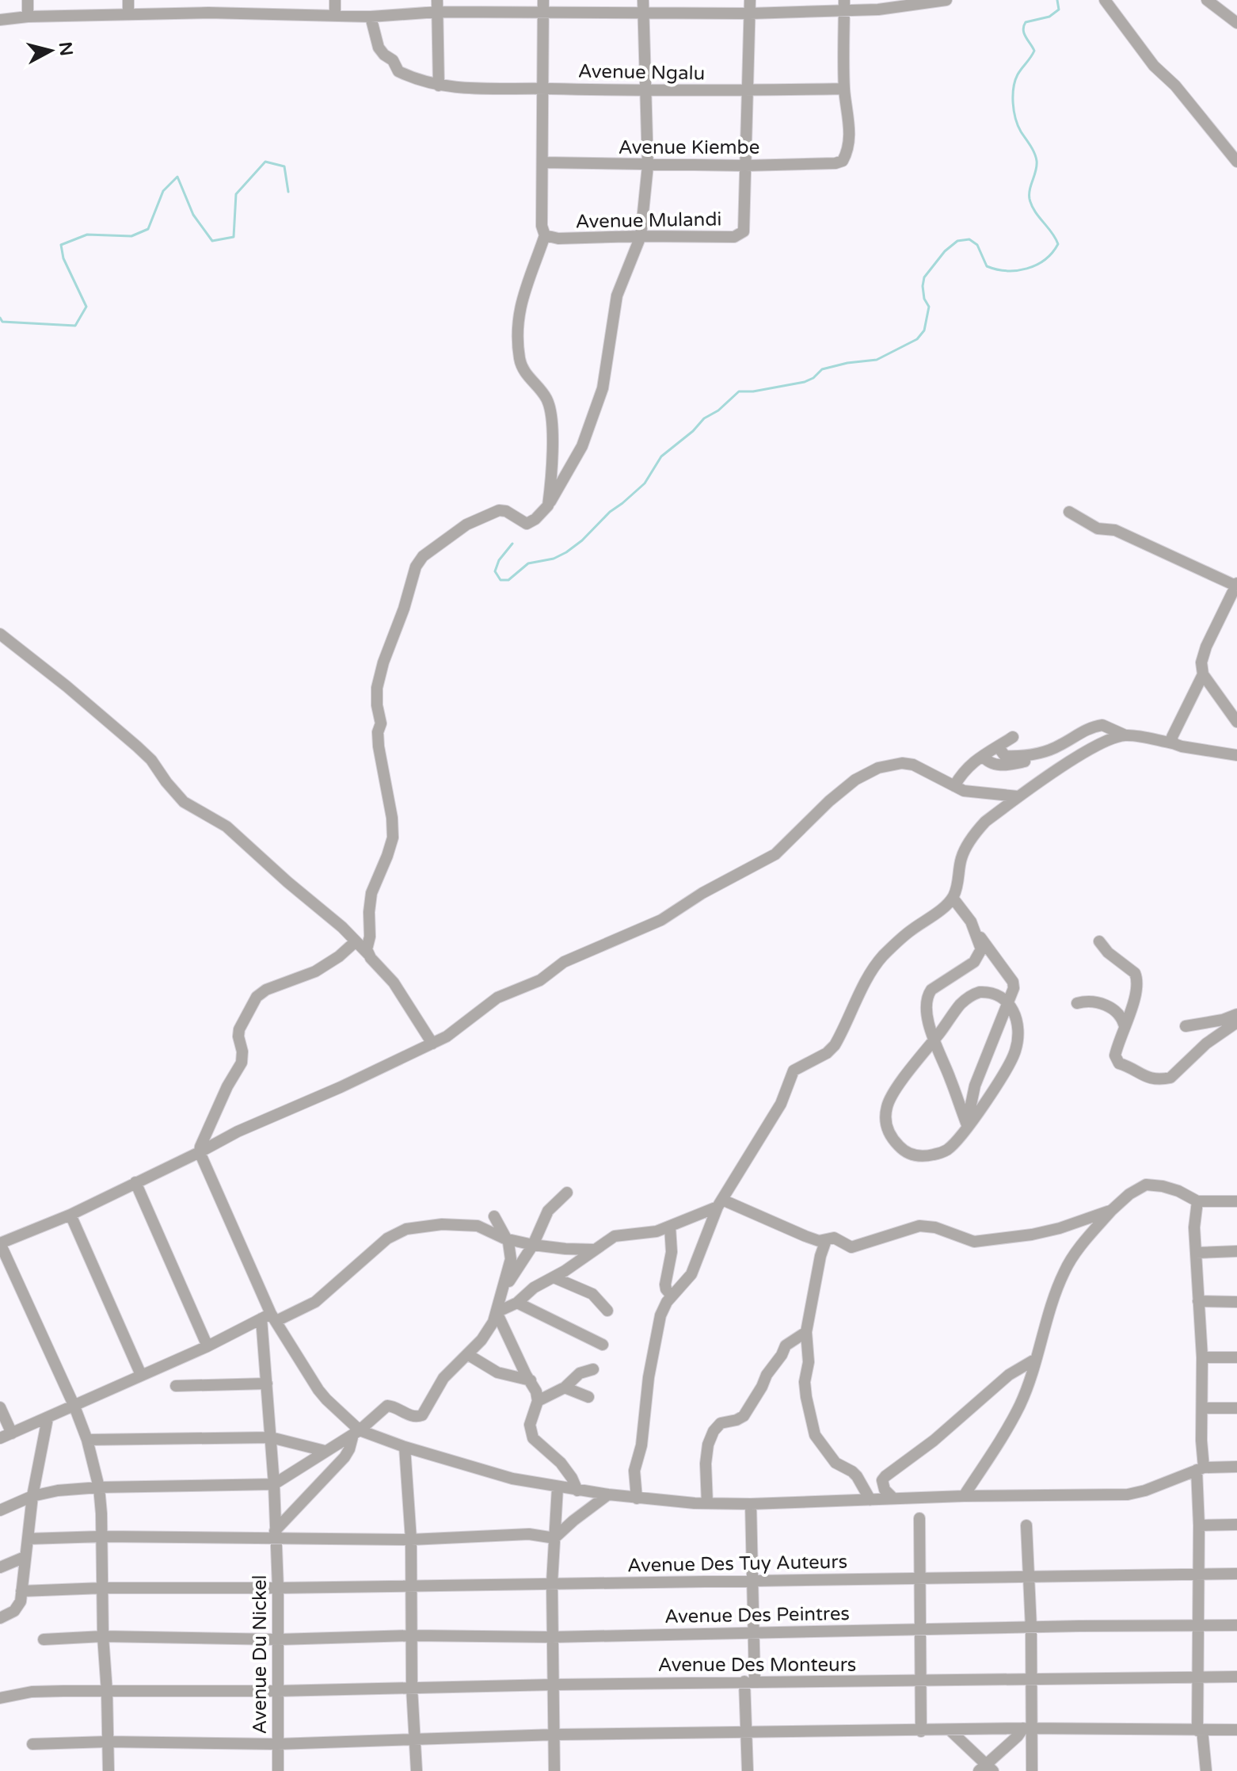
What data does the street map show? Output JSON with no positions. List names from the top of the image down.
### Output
{
  "streets": {
    "street": [
      "Avenue Ngalu",
      "Avenue Kiembe",
      "Avenue Mulandi",
      "Avenue Des Tuy Auteurs",
      "Avenue Des Peintres",
      "Avenue Du Nickel",
      "Avenue Des Monteurs"
    ]
  },
  "crossings": [
    ["Avenue Ngalu", "Avenue Kiembe"],
    ["Avenue Ngalu", "Avenue Mulandi"],
    ["Avenue Kiembe", "Avenue Mulandi"],
    ["Avenue Des Tuy Auteurs", "Avenue Du Nickel"],
    ["Avenue Des Peintres", "Avenue Du Nickel"],
    ["Avenue Du Nickel", "Avenue Des Monteurs"]
  ],
  "north": "right"
}
